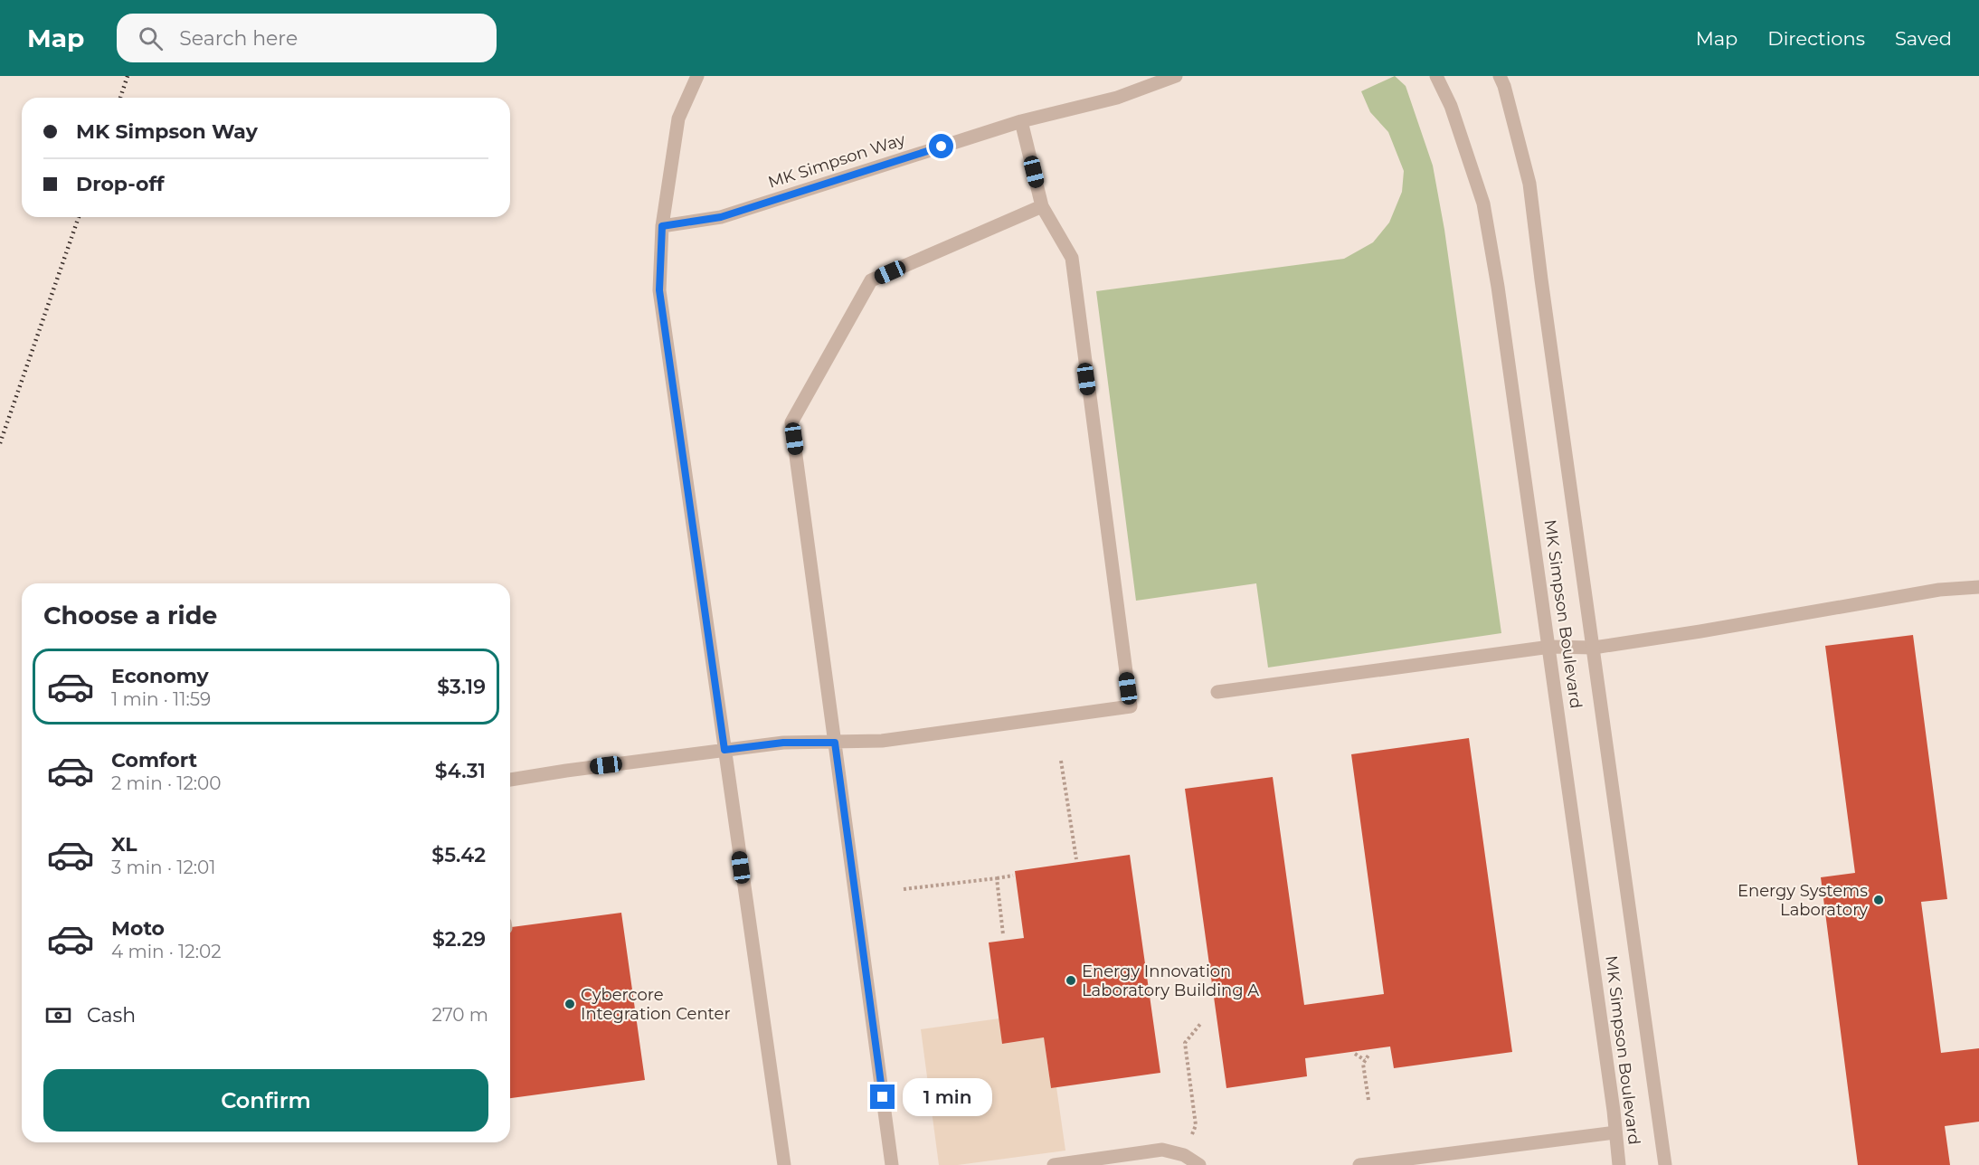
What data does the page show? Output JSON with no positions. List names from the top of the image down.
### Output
{
  "streets": {
    "street": ["MK Simpson Way", "MK Simpson Boulevard"]
  },
  "places": ["Energy Systems Laboratory", "Energy Innovation Laboratory Building A", "Cybercore Integration Center"],
  "page": {
    "header": "Map",
    "search": "Search here",
    "nav": ["Map", "Directions", "Saved"],
    "banner": ["MK Simpson Way", "Drop-off"],
    "heading": "Choose a ride",
    "list": [
      {
        "name": "Economy",
        "note": "1 min · 11:59",
        "value": "$3.19"
      },
      {
        "name": "Comfort",
        "note": "2 min · 12:00",
        "value": "$4.31"
      },
      {
        "name": "XL",
        "note": "3 min · 12:01",
        "value": "$5.42"
      },
      {
        "name": "Moto",
        "note": "4 min · 12:02",
        "value": "$2.29"
      }
    ],
    "pay": ["Cash", "270 m"],
    "buttons": "Confirm",
    "bubble": "1 min"
  }
}
